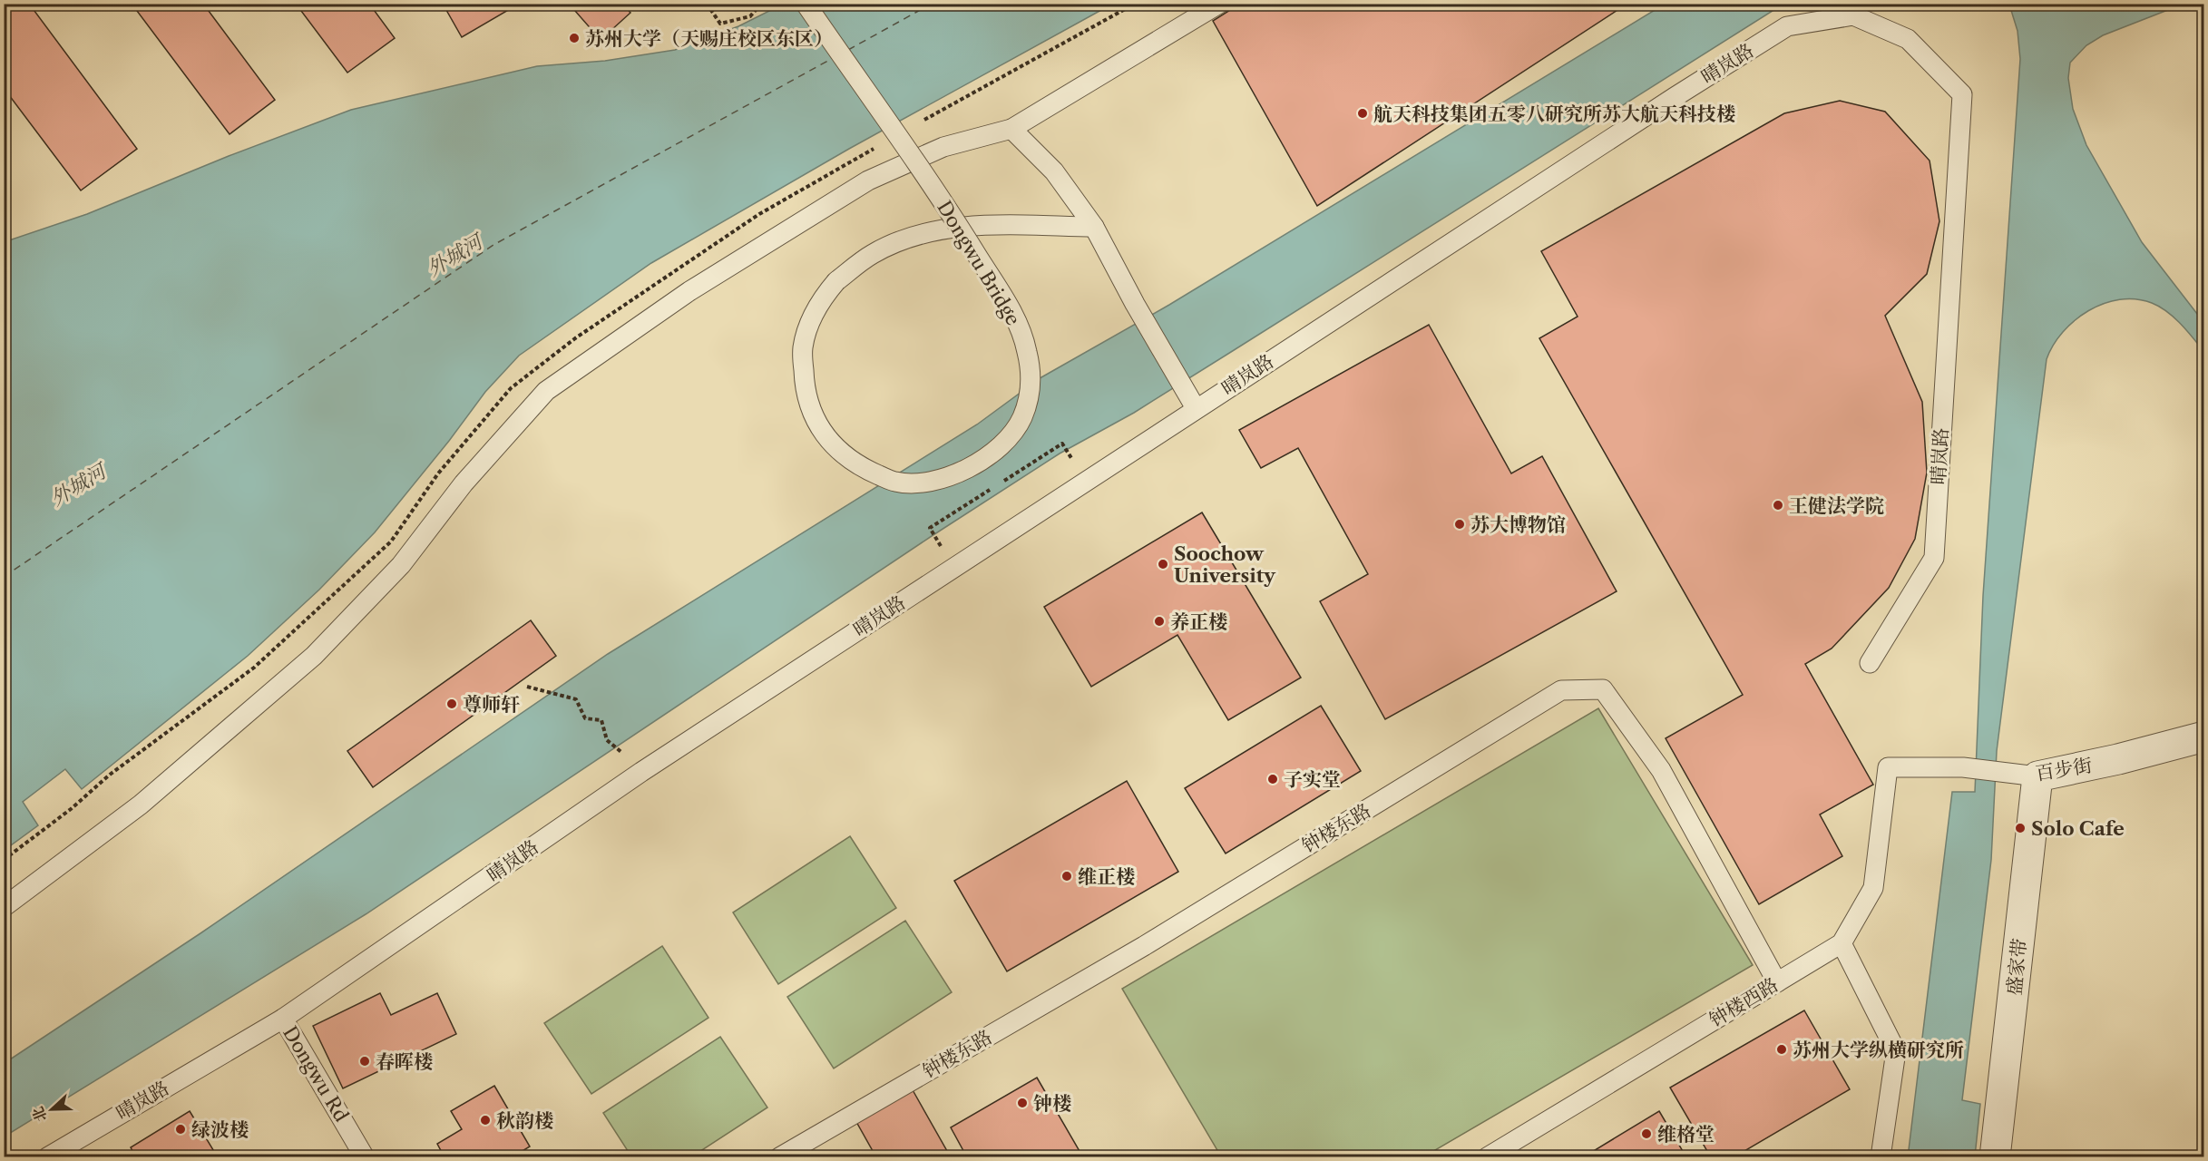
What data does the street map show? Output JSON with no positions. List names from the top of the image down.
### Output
{
  "streets": {
    "street": ["百步街", "盛家带"],
    "lane": [
      "晴岚路",
      "Dongwu Bridge",
      "钟楼东路",
      "钟楼西路",
      "Dongwu Rd"
    ]
  },
  "crossings": [
    ["晴岚路", "Dongwu Rd"],
    ["百步街", "盛家带"],
    ["百步街", "钟楼西路"],
    ["钟楼东路", "钟楼西路"]
  ],
  "water": ["外城河"],
  "places": [
    "苏州大学（天赐庄校区东区）",
    "航天科技集团五零八研究所苏大航天科技楼",
    "王健法学院",
    "苏大博物馆",
    "Soochow University",
    "养正楼",
    "尊师轩",
    "子实堂",
    "Solo Cafe",
    "维正楼",
    "苏州大学纵横研究所",
    "春晖楼",
    "钟楼",
    "秋韵楼",
    "绿波楼",
    "维格堂"
  ],
  "north": "left"
}
